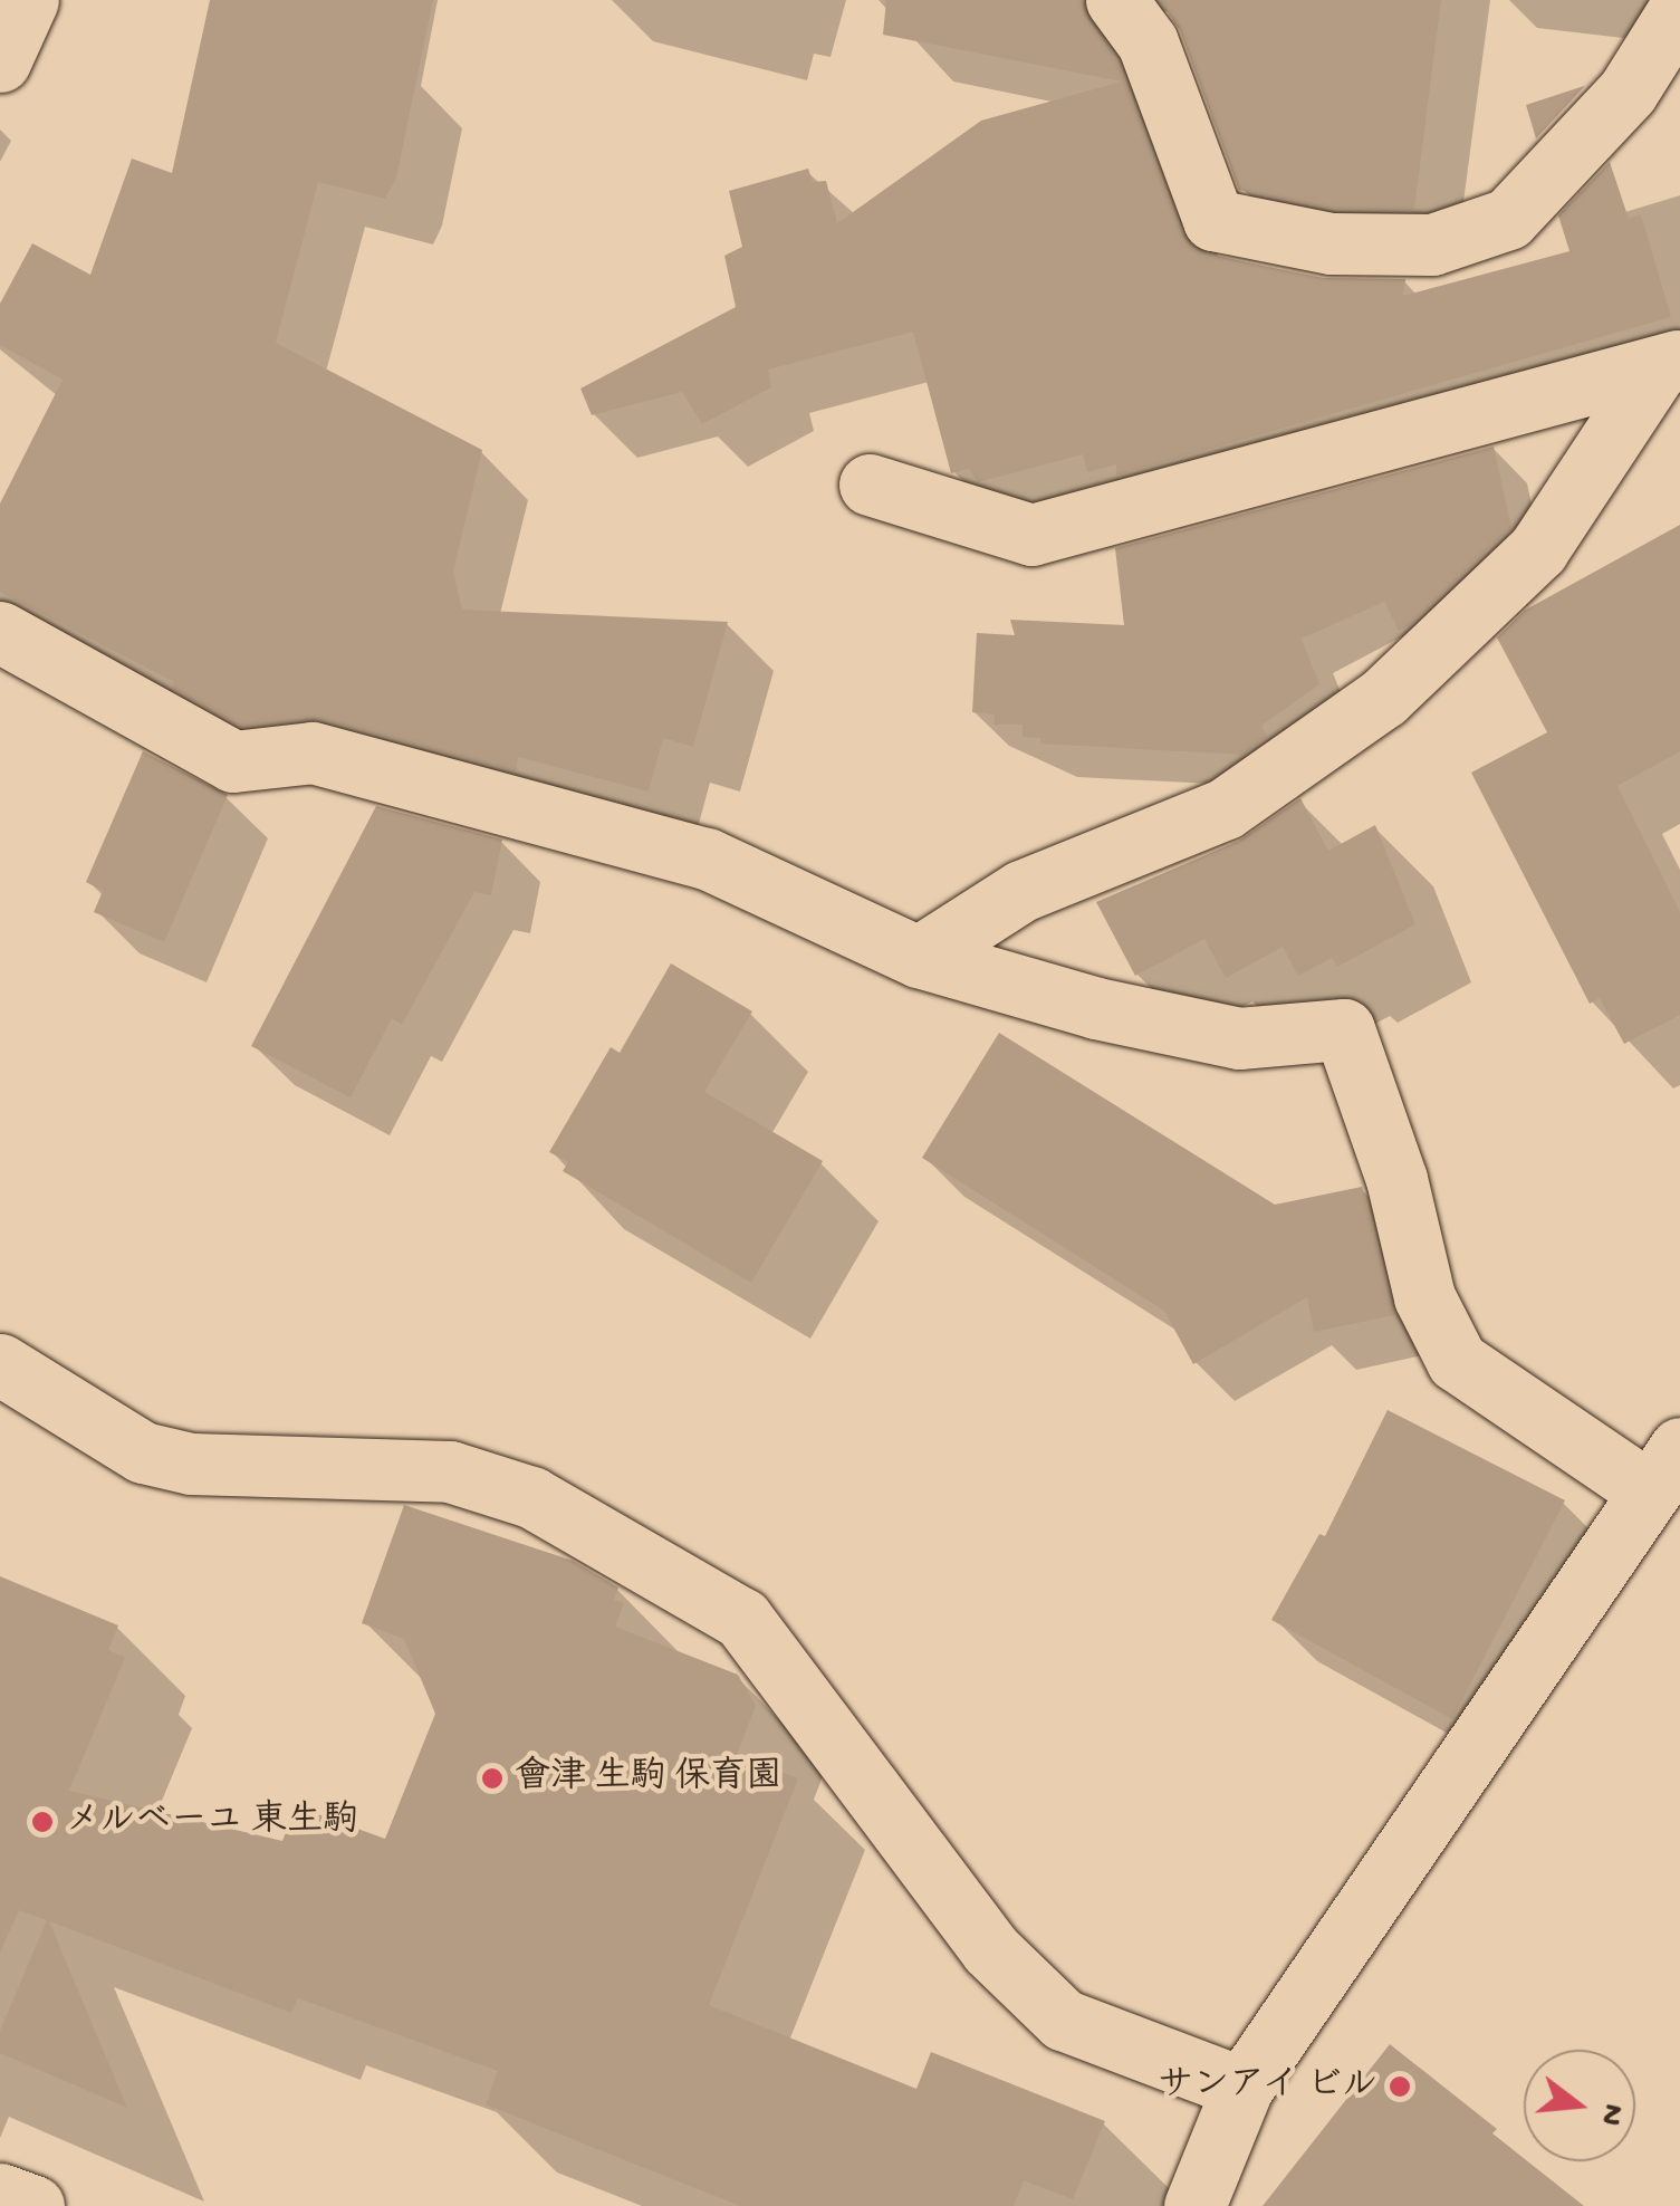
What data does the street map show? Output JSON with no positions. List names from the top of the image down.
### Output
{
  "places": ["會津 生駒 保育園", "メルベーユ 東生駒", "サンアイ ビル"],
  "north": "right"
}
